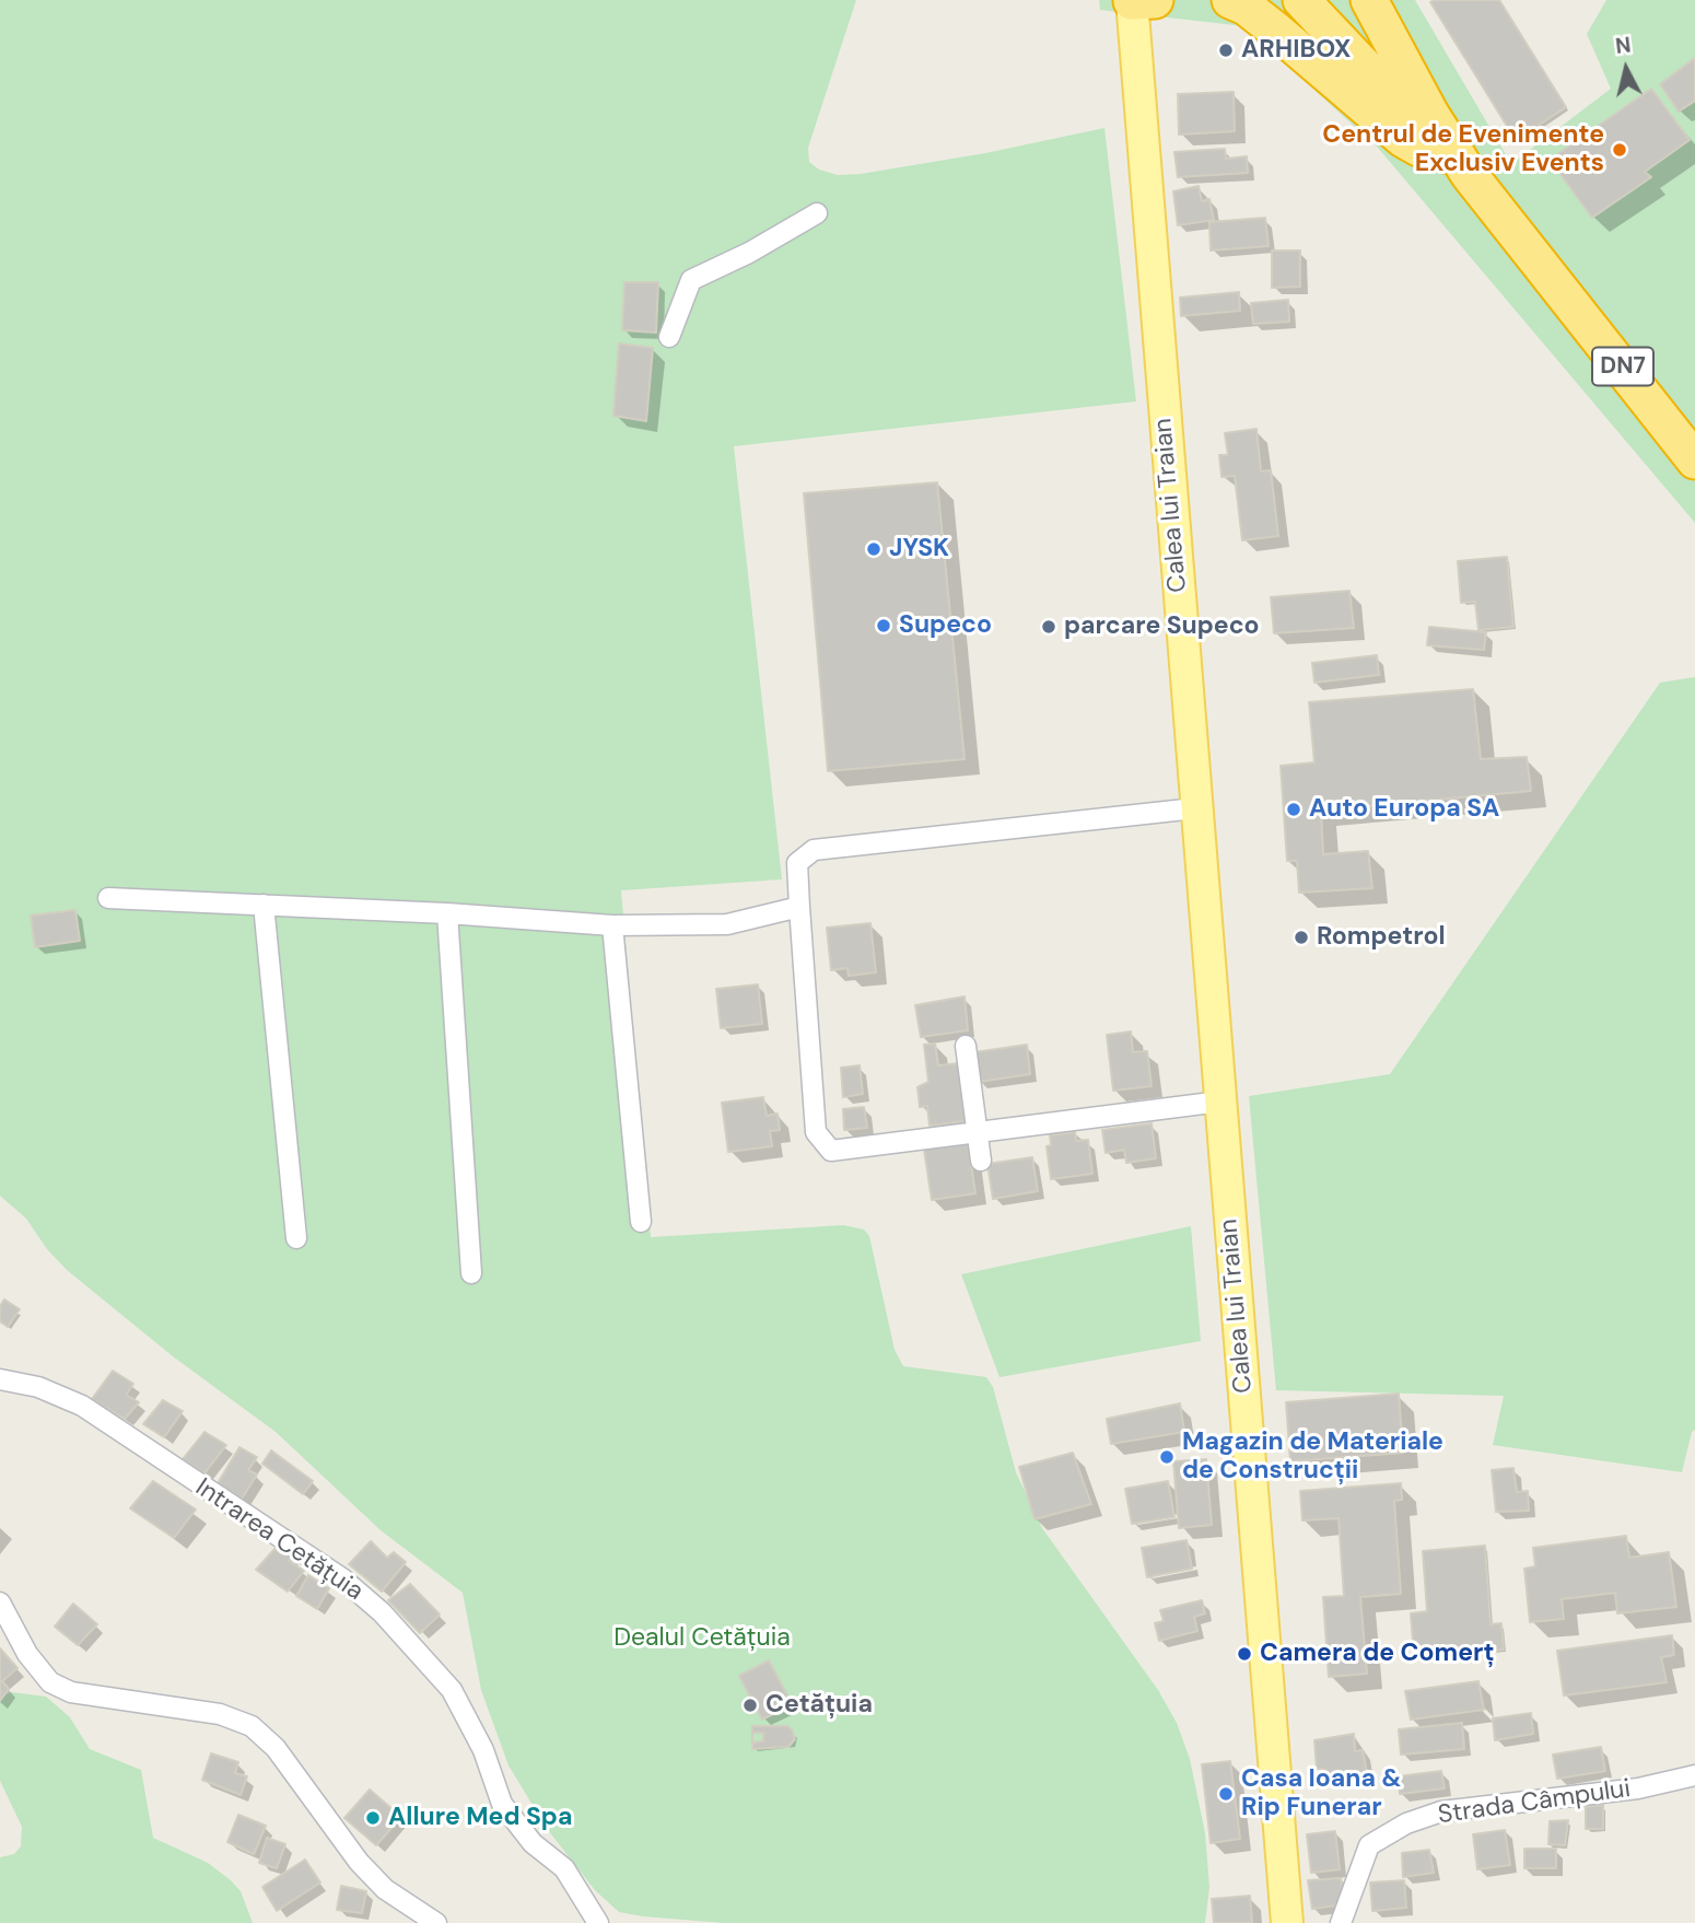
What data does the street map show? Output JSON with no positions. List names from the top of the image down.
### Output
{
  "streets": {
    "highway": ["DN7"],
    "main road": ["Calea lui Traian"],
    "street": ["Intrarea Cetățuia", "Strada Câmpului"]
  },
  "parks": ["Dealul Cetățuia"],
  "places": [
    "ARHIBOX",
    "Centrul de Evenimente Exclusiv Events",
    "JYSK",
    "Supeco",
    "parcare Supeco",
    "Auto Europa SA",
    "Rompetrol",
    "Magazin de Materiale de Construcții",
    "Camera de Comerț",
    "Cetățuia",
    "Casa Ioana & Rip Funerar",
    "Allure Med Spa"
  ],
  "north": "top"
}
